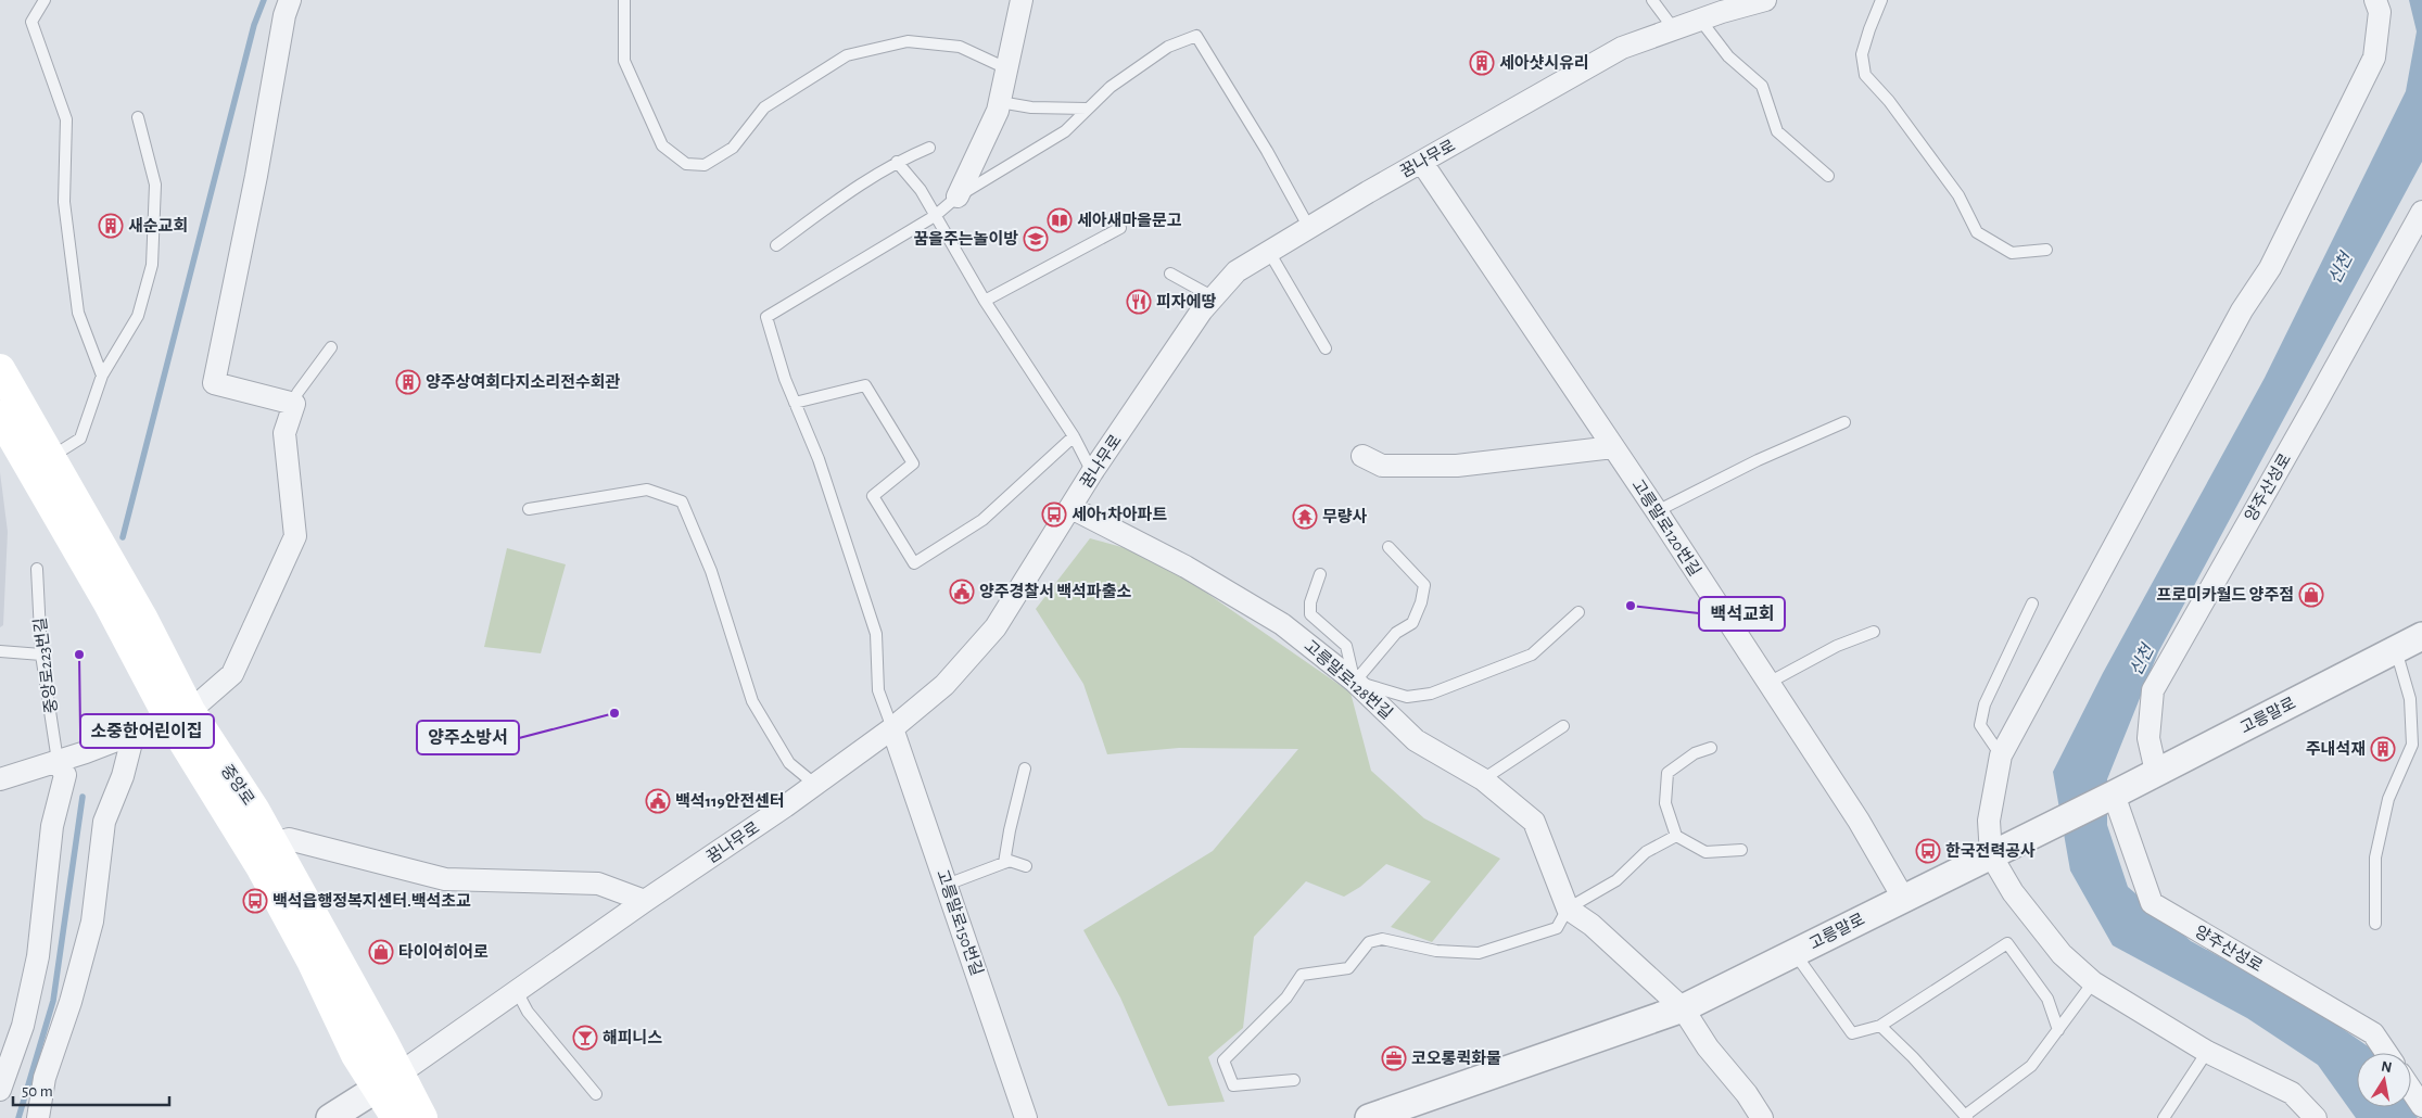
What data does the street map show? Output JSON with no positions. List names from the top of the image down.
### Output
{
  "streets": {
    "main road": ["중앙로"],
    "street": [
      "꿈나무로",
      "양주산성로",
      "고릉말로120번길",
      "고릉말로128번길",
      "고릉말로",
      "고릉말로150번길"
    ],
    "lane": ["중앙로223번길"]
  },
  "crossings": [
    ["꿈나무로", "고릉말로120번길"],
    ["꿈나무로", "고릉말로128번길"],
    ["꿈나무로", "중앙로"],
    ["꿈나무로", "고릉말로150번길"],
    ["양주산성로", "고릉말로"],
    ["고릉말로120번길", "고릉말로"]
  ],
  "water": ["신천"],
  "places": {
    "building": [
      "세아샷시유리",
      "새순교회",
      "양주상여회다지소리전수회관",
      "주내석재"
    ],
    "library": ["세아새마을문고"],
    "school or university": ["꿈을주는놀이방"],
    "restaurant": ["피자에땅"],
    "bus stop": ["세아1차아파트", "한국전력공사", "백석읍행정복지센터.백석초교"],
    "temple": ["무량사"],
    "public building": ["양주경찰서 백석파출소", "백석119안전센터"],
    "shop": ["프로미카월드 양주점", "타이어히어로"],
    "other": ["백석교회", "소중한어린이집", "양주소방서"],
    "bar": ["해피니스"],
    "office": ["코오롱퀵화물"]
  },
  "scale_bar": "50 m",
  "north": "top"
}
